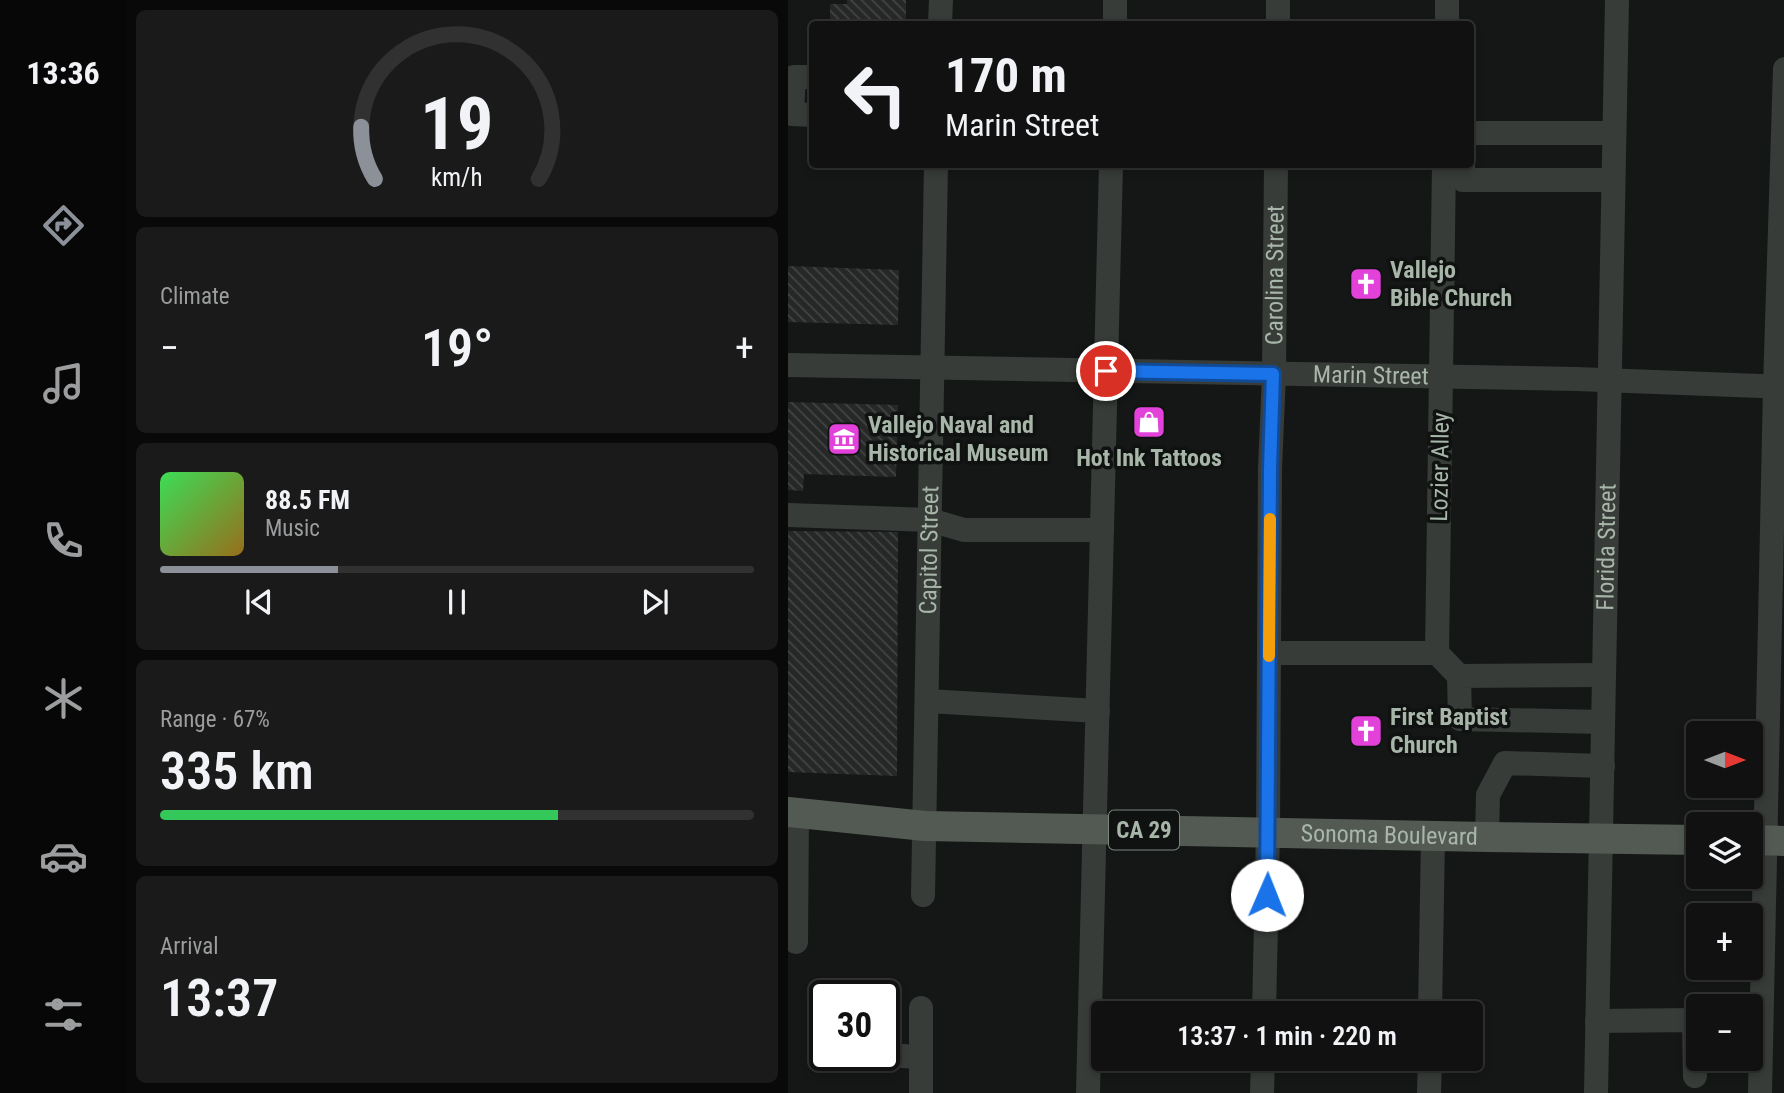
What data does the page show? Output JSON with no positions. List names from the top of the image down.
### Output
{
  "streets": {
    "main road": ["CA 29", "Sonoma Boulevard"],
    "street": [
      "Carolina Street",
      "Marin Street",
      "Lozier Alley",
      "Florida Street",
      "Capitol Street"
    ]
  },
  "crossings": [
    ["Carolina Street", "Marin Street"],
    ["Carolina Street", "Sonoma Boulevard"],
    ["Marin Street", "Lozier Alley"],
    ["Marin Street", "Florida Street"],
    ["Marin Street", "Capitol Street"],
    ["Florida Street", "Sonoma Boulevard"],
    ["Capitol Street", "Sonoma Boulevard"]
  ],
  "places": {
    "church": ["Vallejo Bible Church", "First Baptist Church"],
    "shop": ["Hot Ink Tattoos"],
    "museum": ["Vallejo Naval and Historical Museum"]
  },
  "north": "right",
  "page": {
    "tabs": "13:36",
    "turn": ["170 m", "Marin Street"],
    "tile": [
      "Climate",
      ["Range · 67%", "335 km"],
      ["Arrival", "13:37"]
    ],
    "heat": ["−", "19°", "+"],
    "song": ["88.5 FM", "Music"],
    "map_buttons": ["+", "−"],
    "limit": "30",
    "trip": "13:37 · 1 min · 220 m",
    "gauge": ["19", "km/h"]
  }
}
